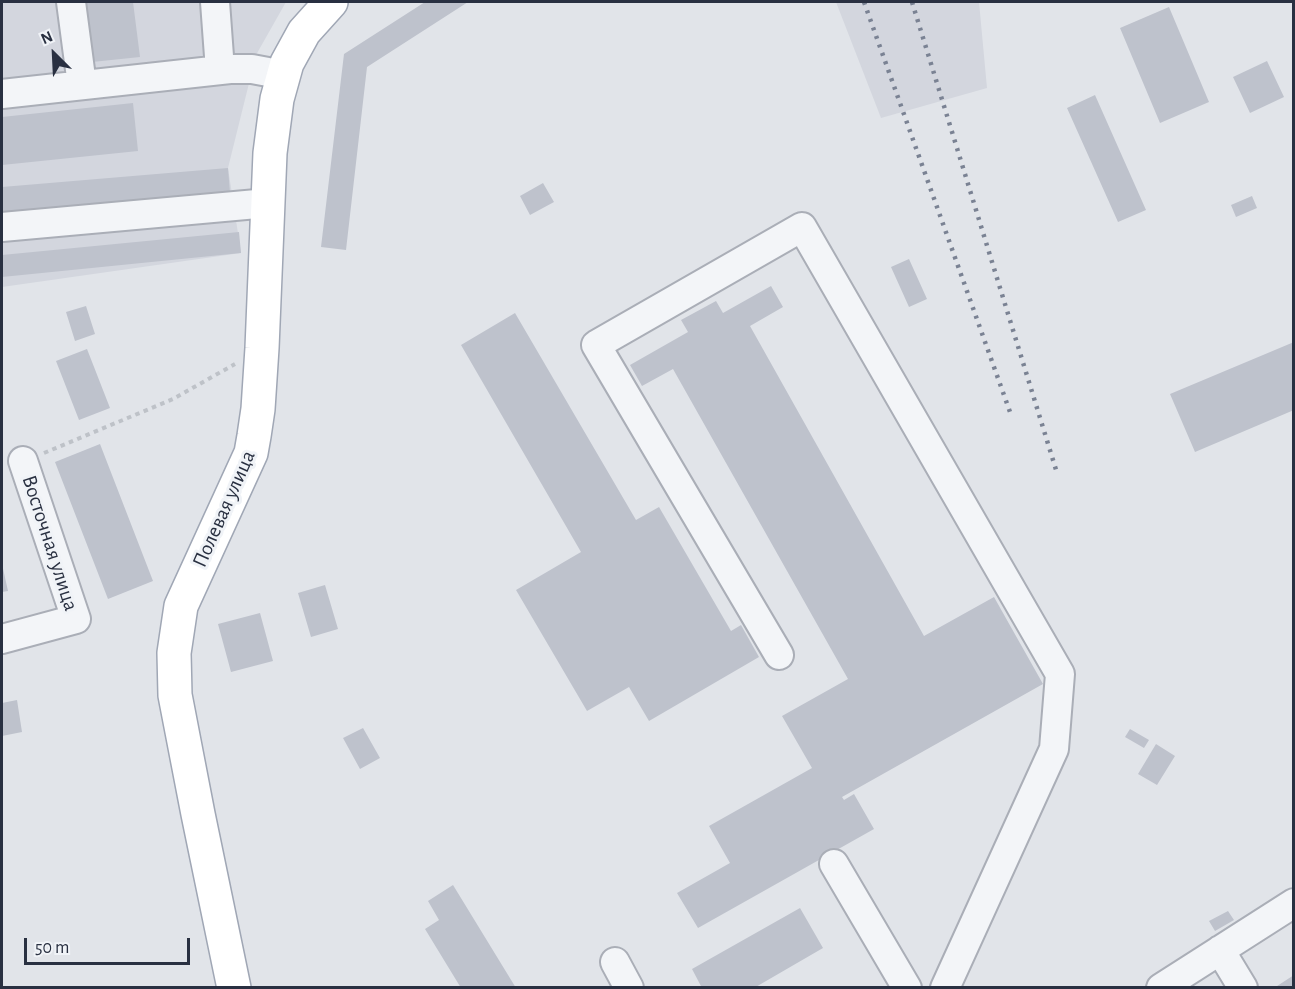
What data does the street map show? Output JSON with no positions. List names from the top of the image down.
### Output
{
  "streets": {
    "main road": ["Полевая улица"],
    "street": ["Восточная улица"]
  },
  "scale_bar": "50 m",
  "north": "top left"
}
